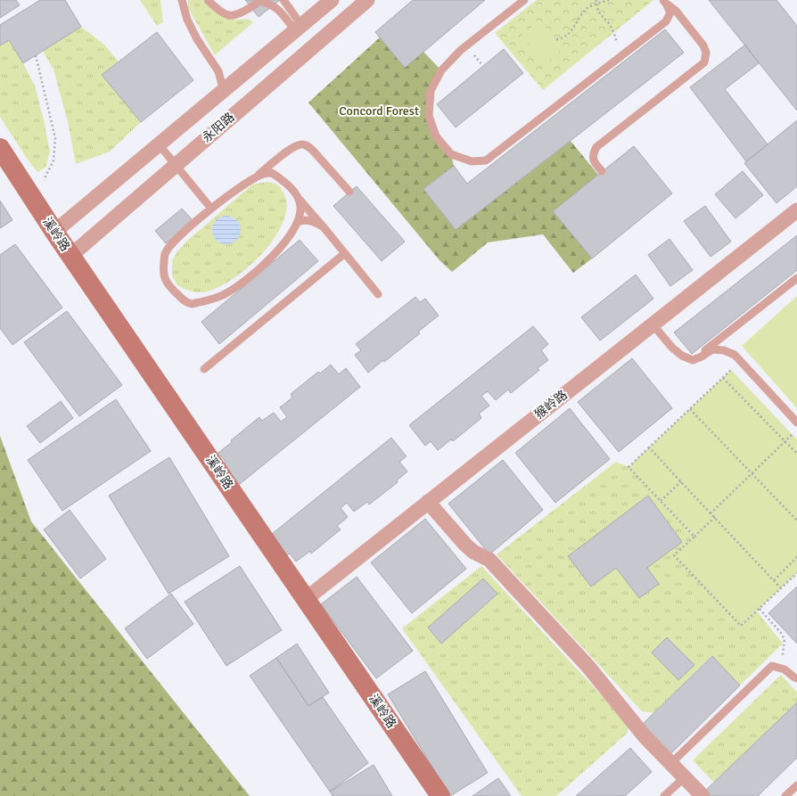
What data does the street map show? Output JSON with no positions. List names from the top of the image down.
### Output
{
  "streets": {
    "street": ["永阳路", "溪岭路", "猴岭路"]
  },
  "crossings": [
    ["永阳路", "溪岭路"],
    ["溪岭路", "猴岭路"]
  ],
  "parks": ["Concord Forest"]
}
